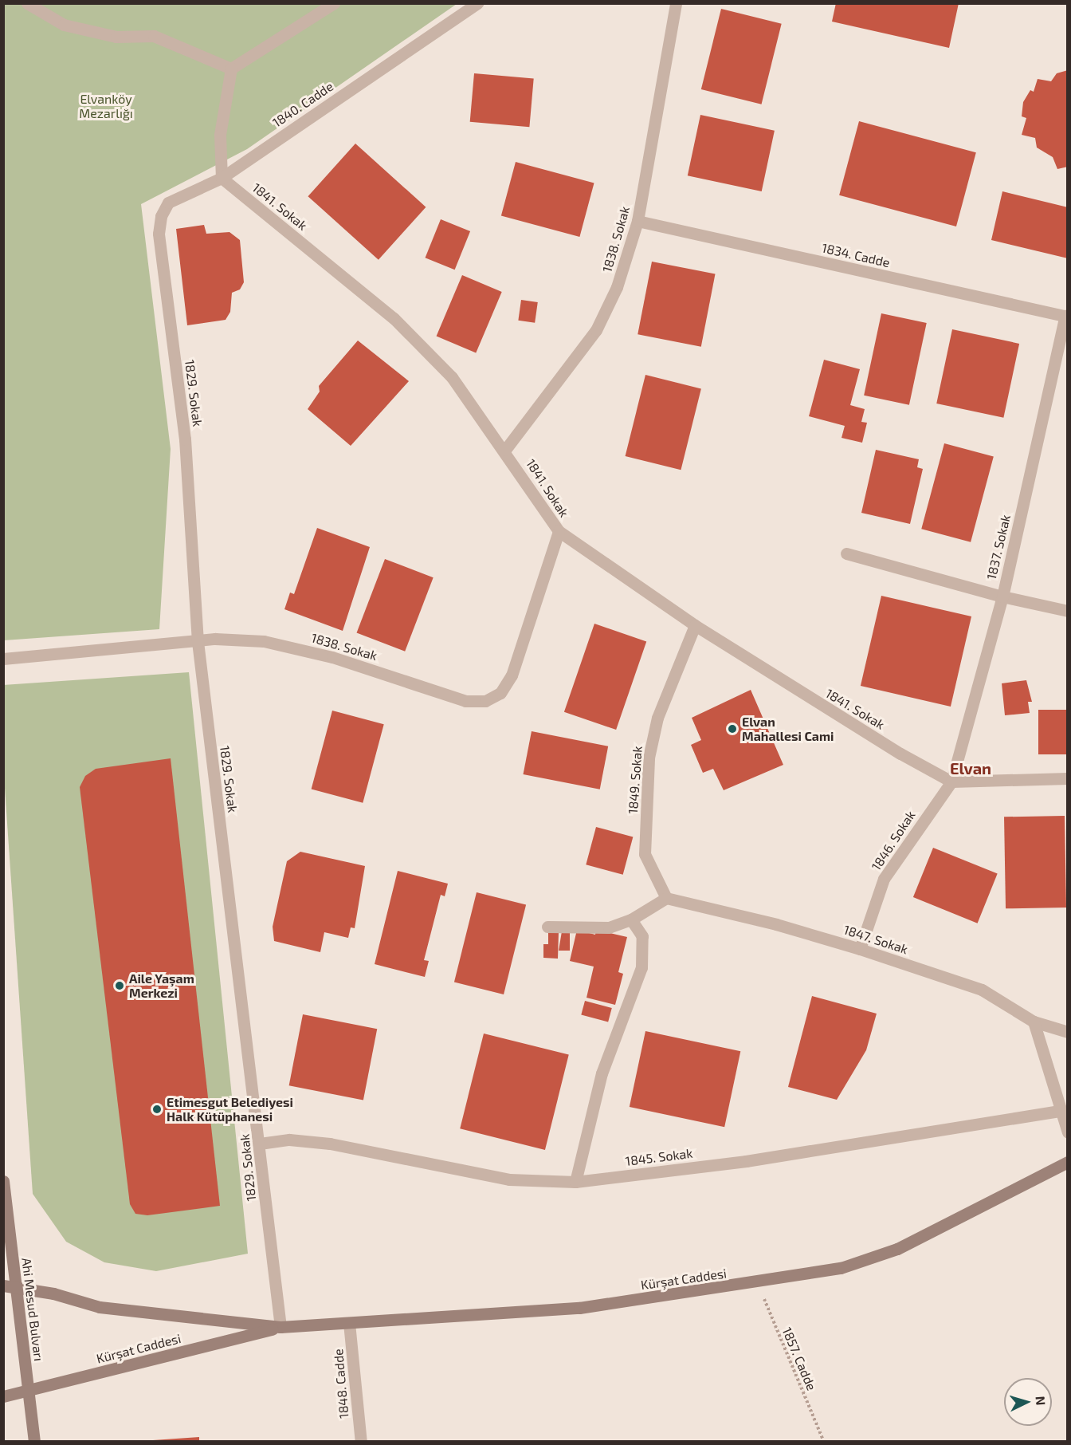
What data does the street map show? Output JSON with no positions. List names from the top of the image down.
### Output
{
  "streets": {
    "main road": ["Kürşat Caddesi", "Ahi Mesud Bulvarı"],
    "street": [
      "1840. Cadde",
      "1841. Sokak",
      "1838. Sokak",
      "1834. Cadde",
      "1829. Sokak",
      "1837. Sokak",
      "1849. Sokak",
      "1846. Sokak",
      "1847. Sokak",
      "1845. Sokak",
      "1848. Cadde"
    ],
    "path": ["1857. Cadde"]
  },
  "crossings": [
    ["1840. Cadde", "1841. Sokak"],
    ["1840. Cadde", "1829. Sokak"],
    ["1841. Sokak", "1838. Sokak"],
    ["1841. Sokak", "1837. Sokak"],
    ["1841. Sokak", "1849. Sokak"],
    ["1841. Sokak", "1846. Sokak"],
    ["1838. Sokak", "1834. Cadde"],
    ["1838. Sokak", "1829. Sokak"],
    ["1834. Cadde", "1837. Sokak"],
    ["1829. Sokak", "1845. Sokak"],
    ["1829. Sokak", "Kürşat Caddesi"],
    ["1837. Sokak", "1846. Sokak"],
    ["1849. Sokak", "1847. Sokak"],
    ["1846. Sokak", "1847. Sokak"],
    ["Kürşat Caddesi", "Ahi Mesud Bulvarı"],
    ["Kürşat Caddesi", "1857. Cadde"],
    ["Kürşat Caddesi", "1848. Cadde"]
  ],
  "districts": ["Elvan"],
  "parks": ["Elvanköy Mezarlığı"],
  "places": ["Elvan Mahallesi Cami", "Aile Yaşam Merkezi", "Etimesgut Belediyesi Halk Kütüphanesi"],
  "north": "right"
}
